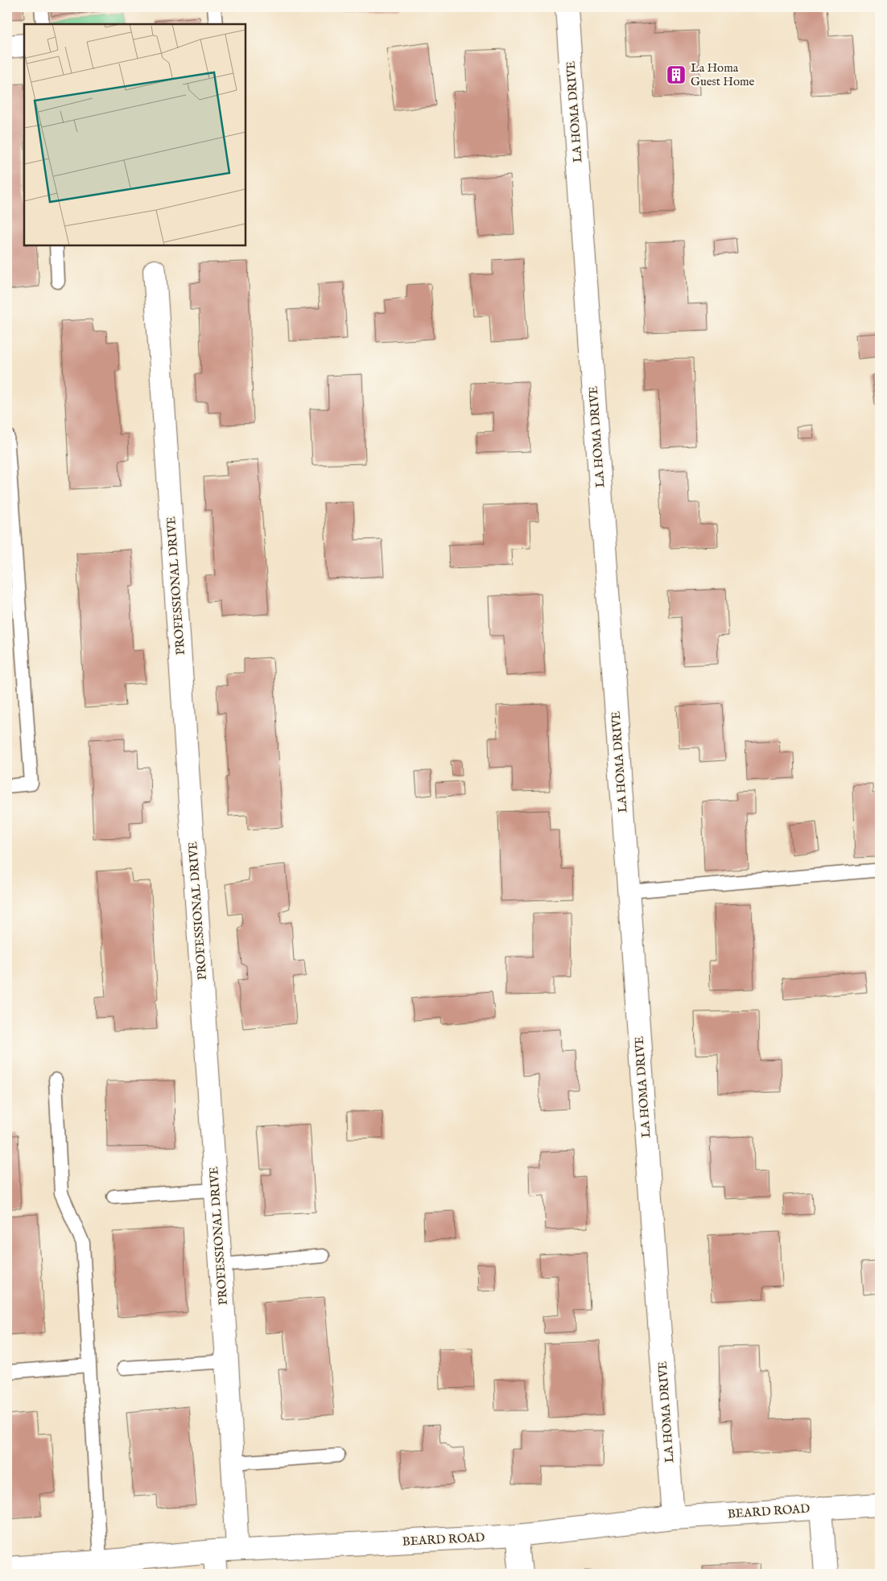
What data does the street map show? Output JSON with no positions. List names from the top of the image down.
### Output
{
  "streets": {
    "street": ["LA HOMA DRIVE", "PROFESSIONAL DRIVE", "BEARD ROAD"]
  },
  "crossings": [
    ["LA HOMA DRIVE", "BEARD ROAD"],
    ["PROFESSIONAL DRIVE", "BEARD ROAD"]
  ],
  "places": {
    "building": ["La Homa Guest Home"]
  }
}
